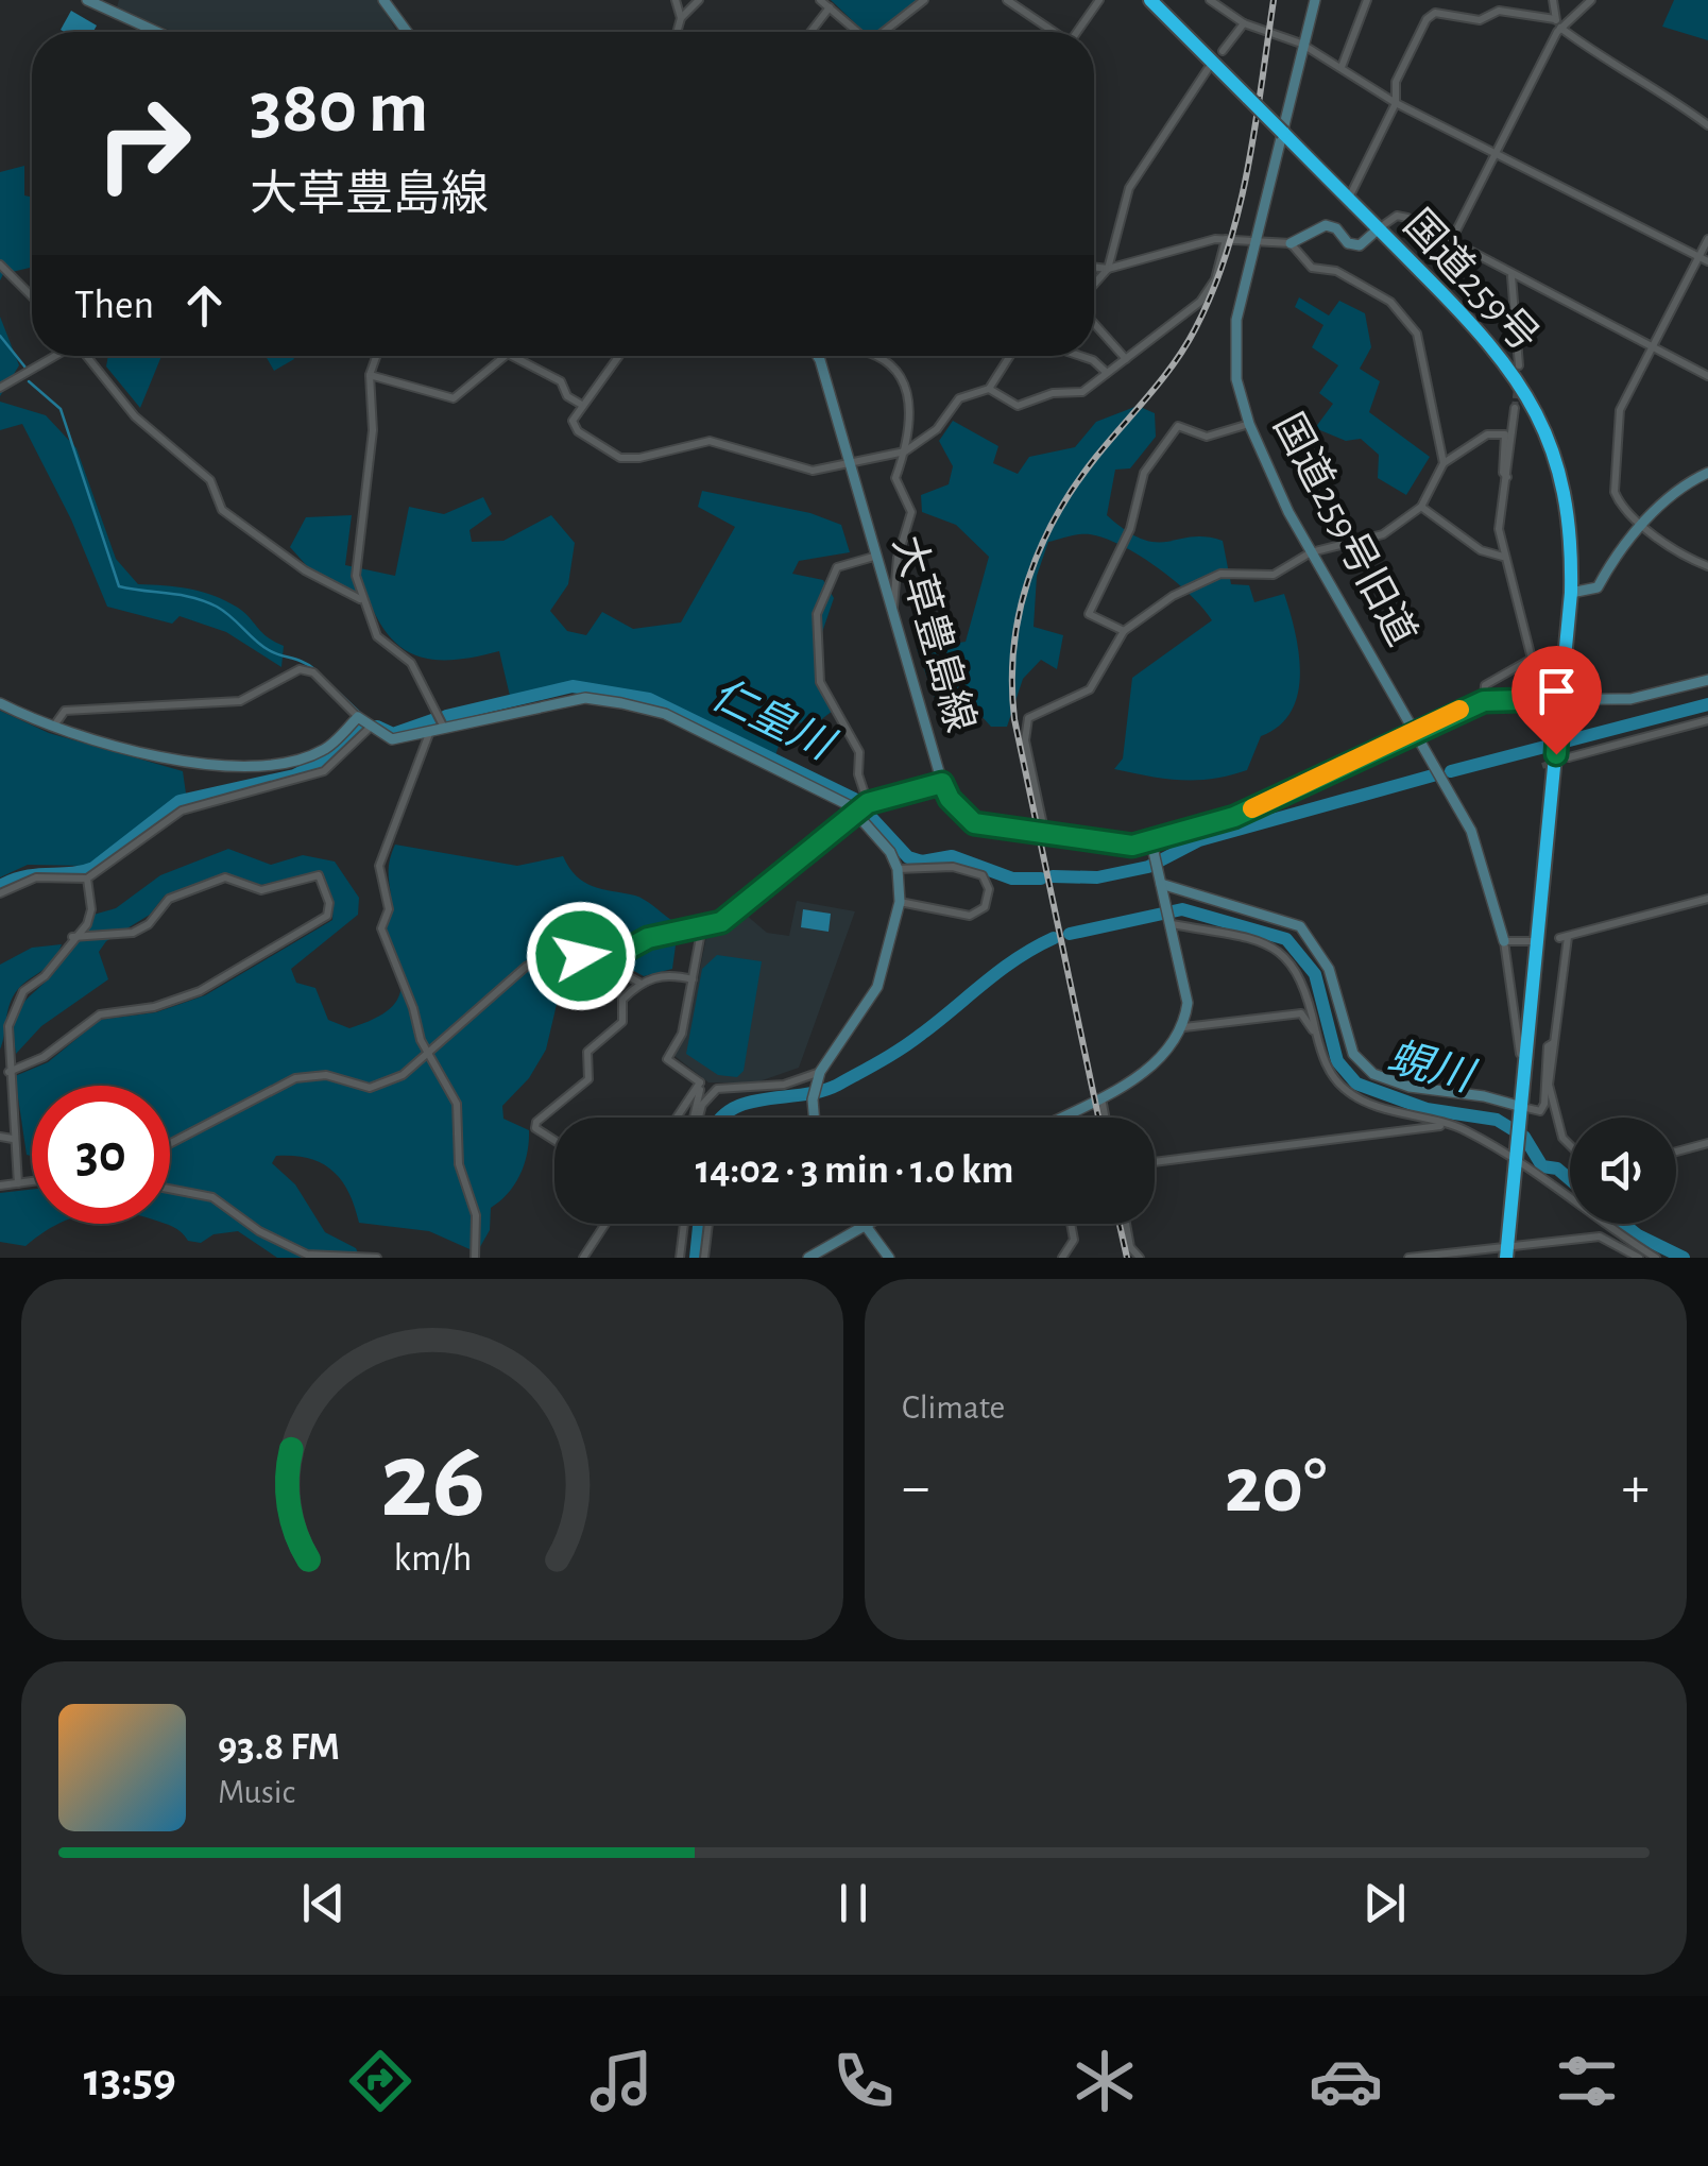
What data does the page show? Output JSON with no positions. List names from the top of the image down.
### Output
{
  "streets": {
    "highway": ["国道259号"],
    "street": ["国道259号旧道", "大草豊島線"]
  },
  "crossings": [
    ["国道259号", "国道259号旧道"],
    ["国道259号旧道", "大草豊島線"]
  ],
  "water": ["仁皇川", "蜆川"],
  "page": {
    "turn": ["380 m", "大草豊島線"],
    "then": "Then",
    "limit": "30",
    "trip": "14:02 · 3 min · 1.0 km",
    "tile": "Climate",
    "heat": ["−", "20°", "+"],
    "song": ["93.8 FM", "Music"],
    "tabs": "13:59",
    "gauge": ["26", "km/h"]
  }
}
